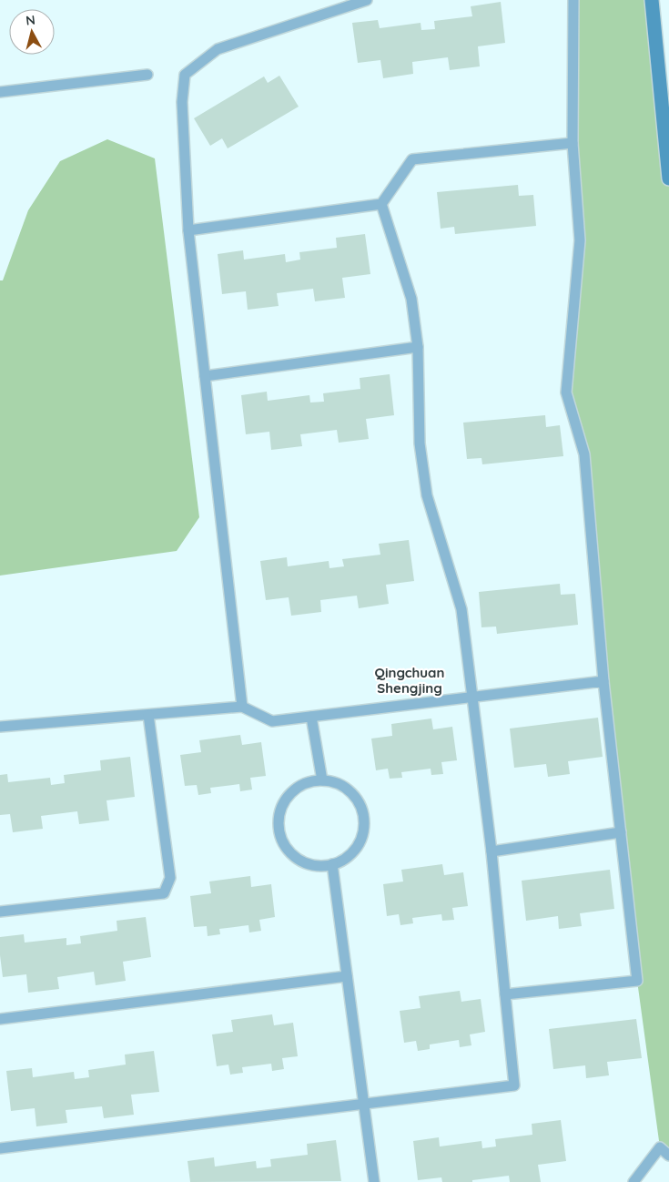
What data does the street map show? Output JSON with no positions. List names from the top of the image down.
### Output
{
  "districts": ["Qingchuan Shengjing"],
  "north": "top"
}
